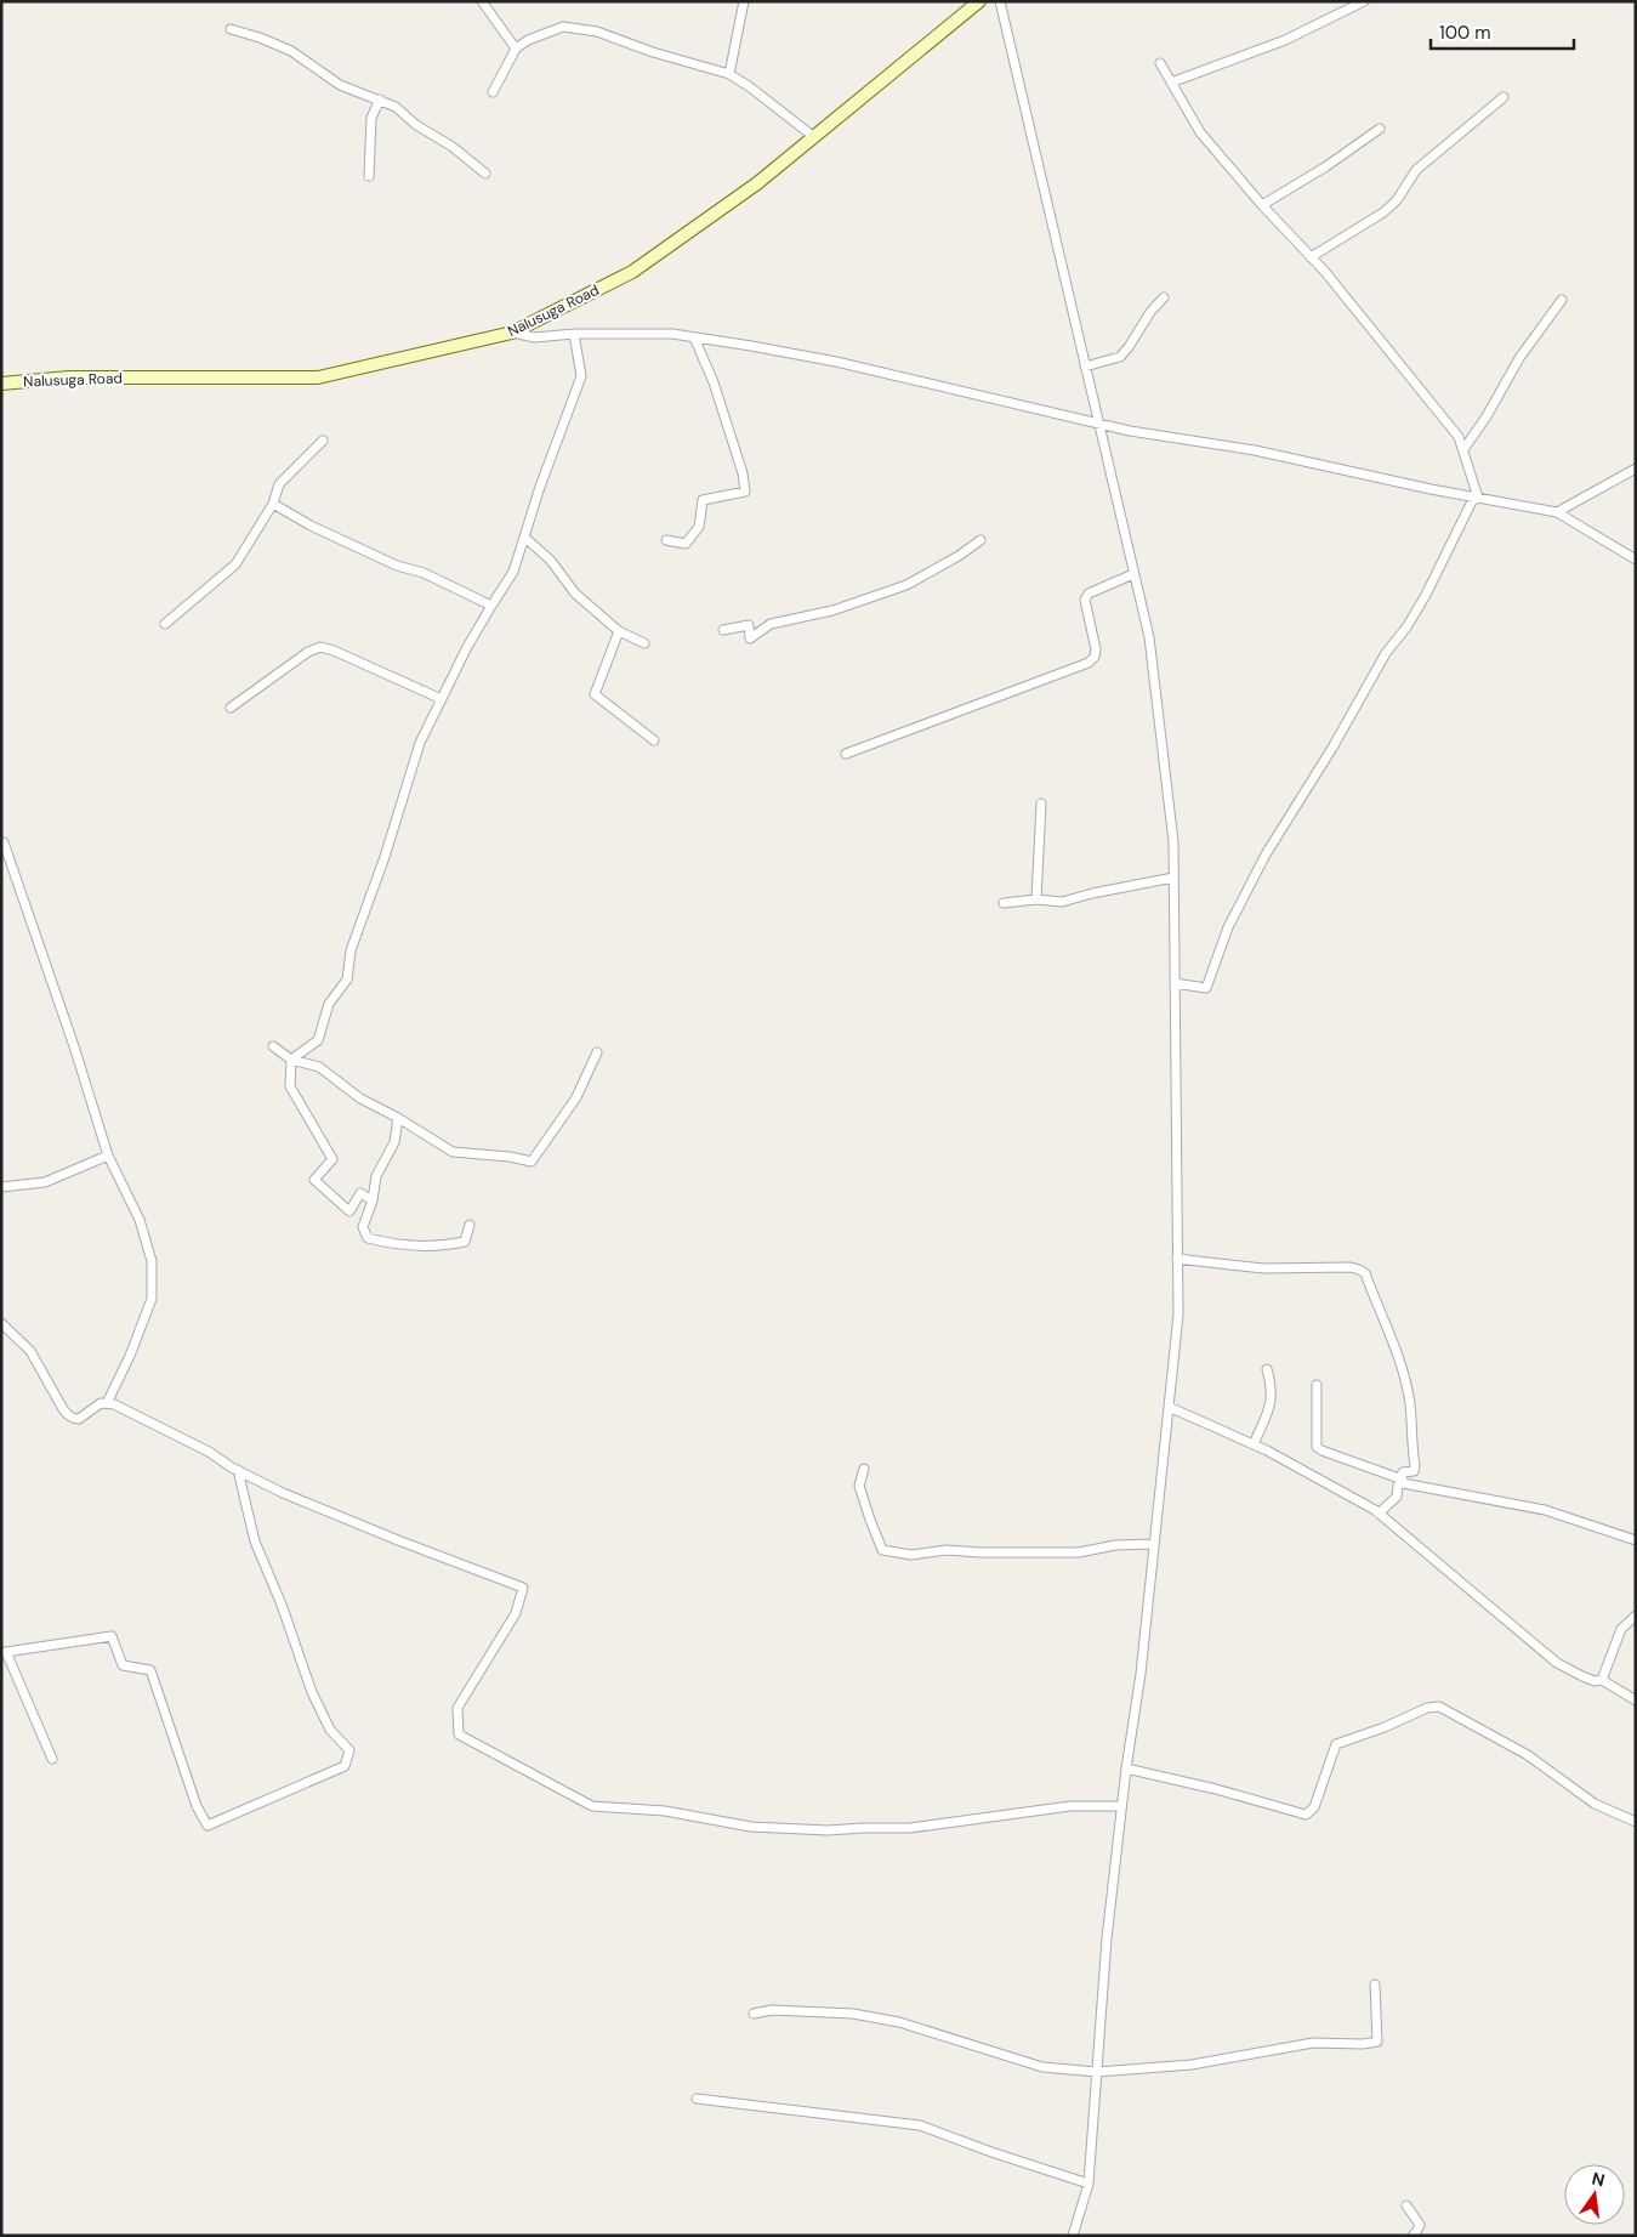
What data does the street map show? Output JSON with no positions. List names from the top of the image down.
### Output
{
  "streets": {
    "street": ["Nalusuga Road"]
  },
  "scale_bar": "100 m",
  "north": "top"
}
